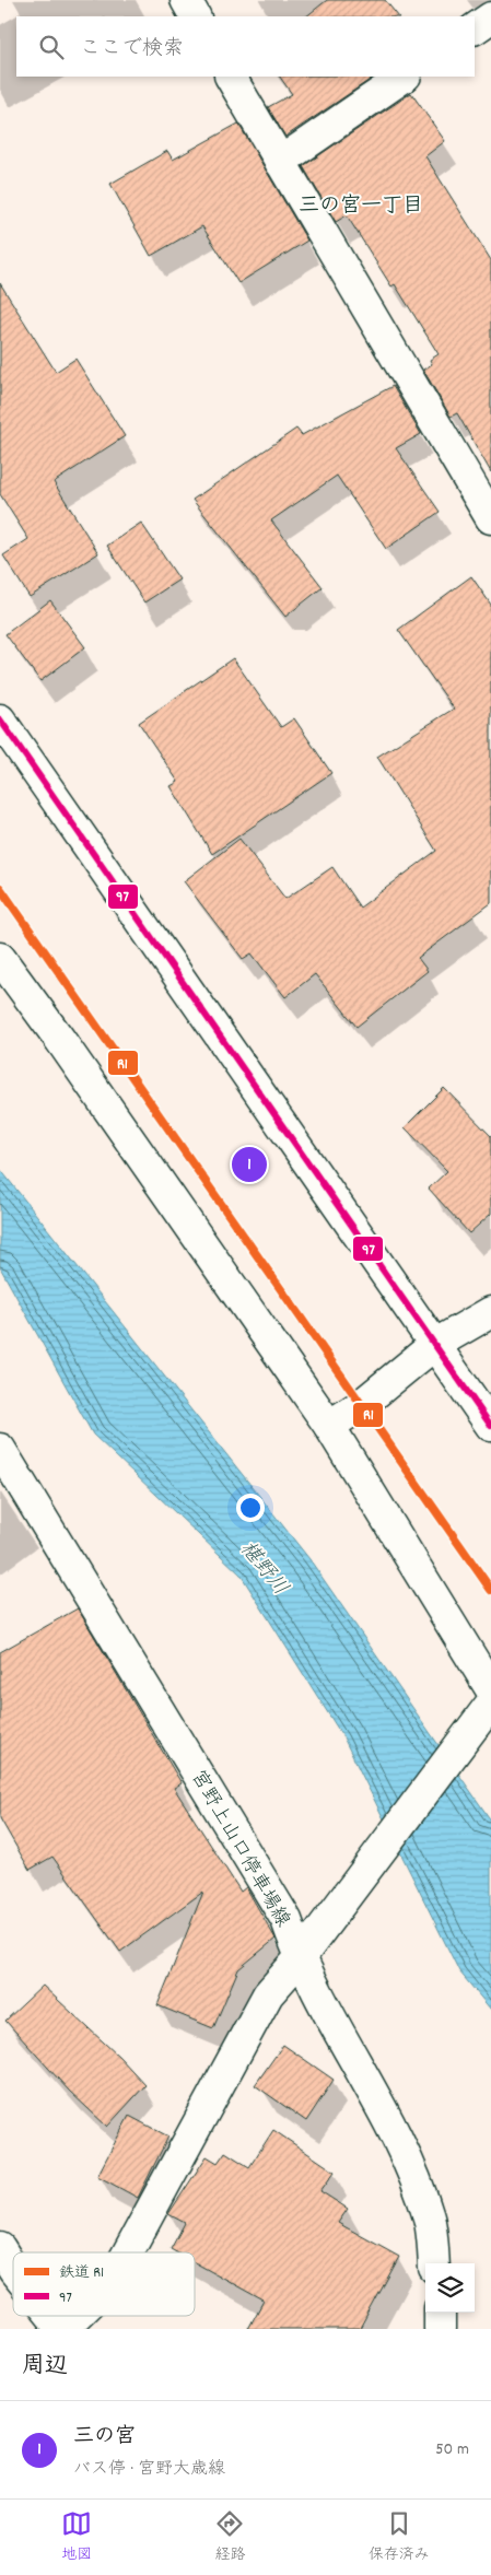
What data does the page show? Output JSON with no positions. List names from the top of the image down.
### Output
{
  "streets": {
    "street": ["宮野上山口停車場線"]
  },
  "districts": ["三の宮一丁目"],
  "water": ["椹野川"],
  "lines": ["transit line 97", "rail line R1"],
  "legend": ["鉄道 R1", "97"],
  "page": {
    "search": "ここで検索",
    "pins": "1",
    "heading": "周辺",
    "list": [
      {
        "mark": "1",
        "name": "三の宮",
        "note": "バス停 · 宮野大歳線",
        "value": "50 m"
      }
    ],
    "nav": ["地図", "経路", "保存済み"]
  }
}
